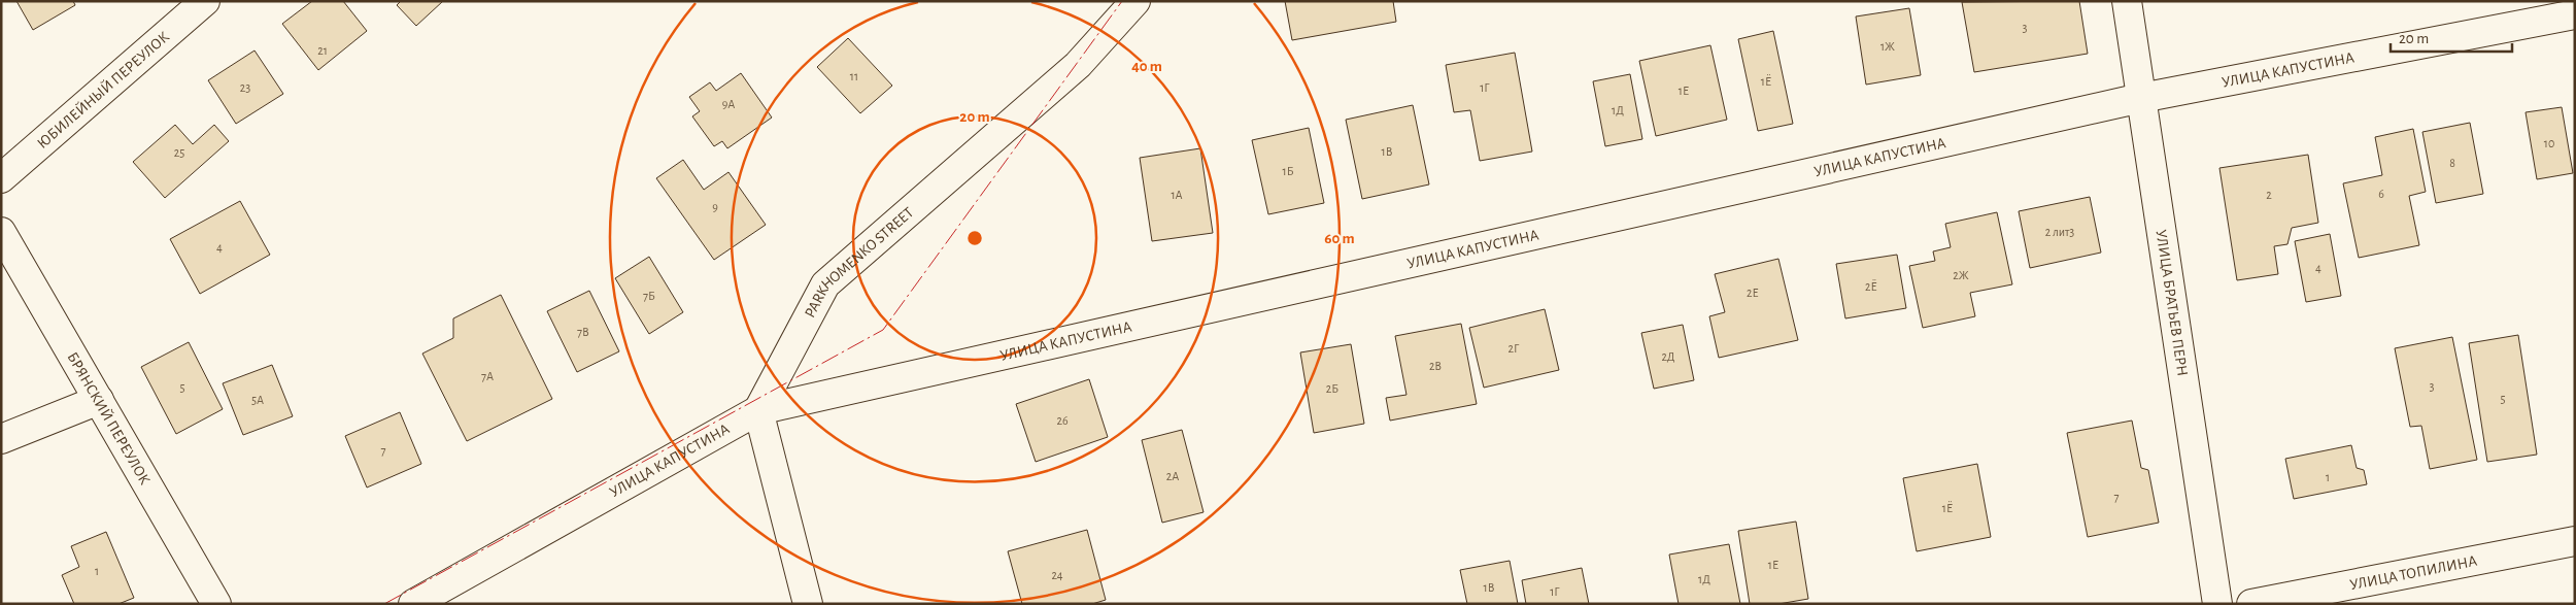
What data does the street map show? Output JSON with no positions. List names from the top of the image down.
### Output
{
  "streets": {
    "street": [
      "УЛИЦА КАПУСТИНА",
      "ЮБИЛЕЙНЫЙ ПЕРЕУЛОК",
      "PARKHOMENKO STREET",
      "УЛИЦА БРАТЬЕВ ПЕРН",
      "БРЯНСКИЙ ПЕРЕУЛОК",
      "УЛИЦА ТОПИЛИНА"
    ]
  },
  "crossings": [
    ["УЛИЦА КАПУСТИНА", "PARKHOMENKO STREET"],
    ["УЛИЦА КАПУСТИНА", "УЛИЦА БРАТЬЕВ ПЕРН"]
  ],
  "house_numbers": [
    "3",
    "1Ж",
    "21",
    "11",
    "1Ё",
    "23",
    "1Г",
    "1Е",
    "9А",
    "1Д",
    "10",
    "1В",
    "25",
    "8",
    "1Б",
    "6",
    "1А",
    "2",
    "9",
    "2 лит3",
    "4",
    "4",
    "2Ж",
    "2Ё",
    "2Е",
    "7Б",
    "7В",
    "2Г",
    "2Д",
    "2В",
    "7А",
    "3",
    "5",
    "2Б",
    "5",
    "5А",
    "26",
    "7",
    "2А",
    "1",
    "7",
    "1Ё",
    "1Е",
    "1",
    "24",
    "1Д",
    "1В",
    "1Г"
  ],
  "scale_bar": "20 m",
  "rings": ["40 m", "20 m", "60 m"]
}
